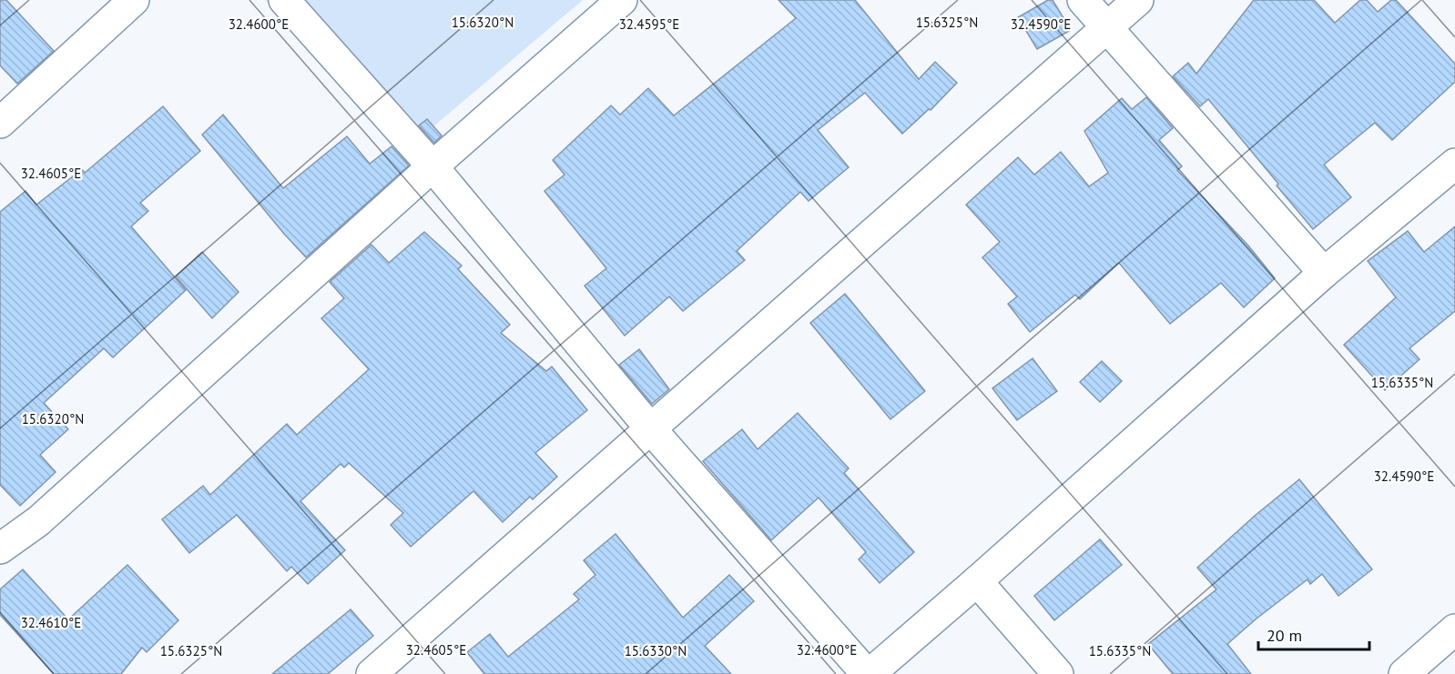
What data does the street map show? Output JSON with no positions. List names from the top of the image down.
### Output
{
  "scale_bar": "20 m",
  "coordinates": [
    "15.6320°N",
    "15.6325°N",
    "32.4600°E",
    "32.4595°E",
    "32.4590°E",
    "32.4605°E",
    "15.6335°N",
    "32.4610°E",
    "15.6330°N"
  ]
}
